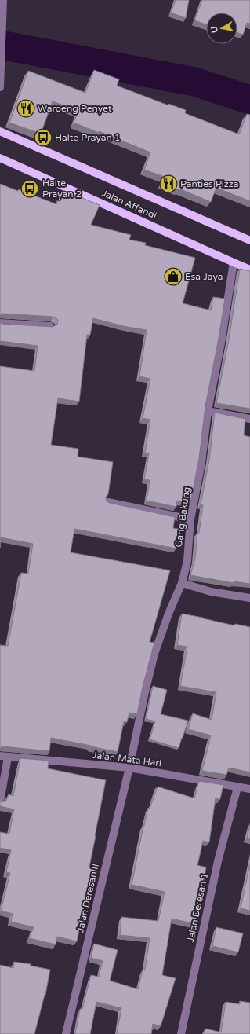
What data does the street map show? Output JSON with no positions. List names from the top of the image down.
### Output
{
  "streets": {
    "main road": ["Jalan Affandi"],
    "street": [
      "Gang Bakung",
      "Jalan Mata Hari",
      "Jalan Deresan II",
      "Jalan Deresan 1"
    ]
  },
  "crossings": [
    ["Jalan Affandi", "Gang Bakung"],
    ["Gang Bakung", "Jalan Mata Hari"],
    ["Gang Bakung", "Jalan Deresan II"],
    ["Jalan Mata Hari", "Jalan Deresan II"],
    ["Jalan Mata Hari", "Jalan Deresan 1"]
  ],
  "places": {
    "restaurant": ["Waroeng Penyet", "Panties Pizza"],
    "bus stop": ["Halte Prayan 1", "Halte Prayan 2"],
    "shop": ["Esa Jaya"]
  },
  "north": "left"
}
